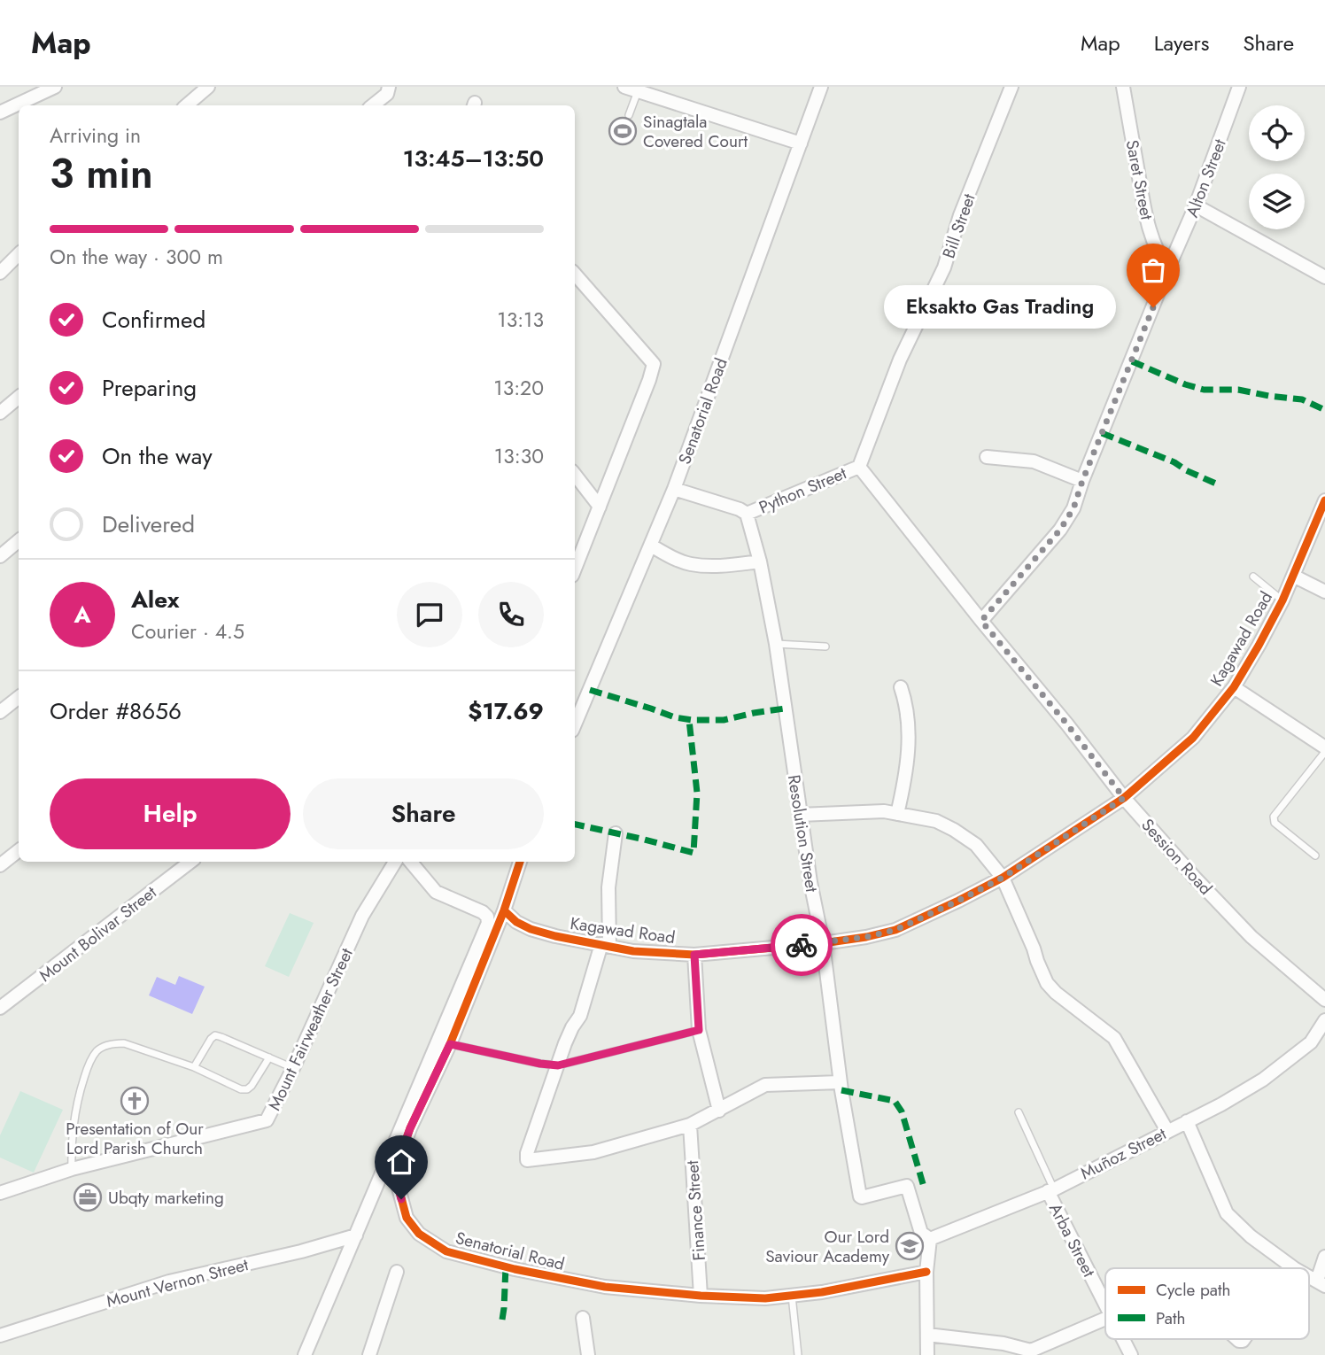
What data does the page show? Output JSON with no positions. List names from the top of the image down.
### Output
{
  "streets": {
    "street": [
      "Alton Street",
      "Saret Street",
      "Bill Street",
      "Senatorial Road",
      "Python Street",
      "Kagawad Road",
      "Resolution Street",
      "Session Road",
      "Mount Bolivar Street",
      "Mount Fairweather Street",
      "Muñoz Street",
      "Finance Street",
      "Arba Street",
      "Mount Vernon Street"
    ]
  },
  "crossings": [
    ["Alton Street", "Saret Street"],
    ["Alton Street", "Session Road"],
    ["Bill Street", "Python Street"],
    ["Bill Street", "Session Road"],
    ["Senatorial Road", "Kagawad Road"],
    ["Senatorial Road", "Finance Street"],
    ["Python Street", "Resolution Street"],
    ["Python Street", "Session Road"],
    ["Kagawad Road", "Resolution Street"],
    ["Kagawad Road", "Session Road"],
    ["Resolution Street", "Muñoz Street"],
    ["Muñoz Street", "Arba Street"]
  ],
  "places": {
    "sports": ["Sinagtala Covered Court"],
    "other": ["Eksakto Gas Trading"],
    "church": ["Presentation of Our Lord Parish Church"],
    "office": ["Ubqty marketing"],
    "school or university": ["Our Lord Saviour Academy"]
  },
  "legend": ["Cycle path", "Path"],
  "page": {
    "header": "Map",
    "nav": ["Map", "Layers", "Share"],
    "heading": ["3 min", "Arriving in", "13:45–13:50"],
    "panel": [
      "Alex",
      "Courier · 4.5",
      "Order #8656",
      "$17.69"
    ],
    "bar": "On the way · 300 m",
    "bubble": "Eksakto Gas Trading",
    "list": [
      ["Confirmed", "13:13"],
      ["Preparing", "13:20"],
      ["On the way", "13:30"],
      "Delivered"
    ],
    "round": "A",
    "buttons": ["Help", "Share"]
  }
}
